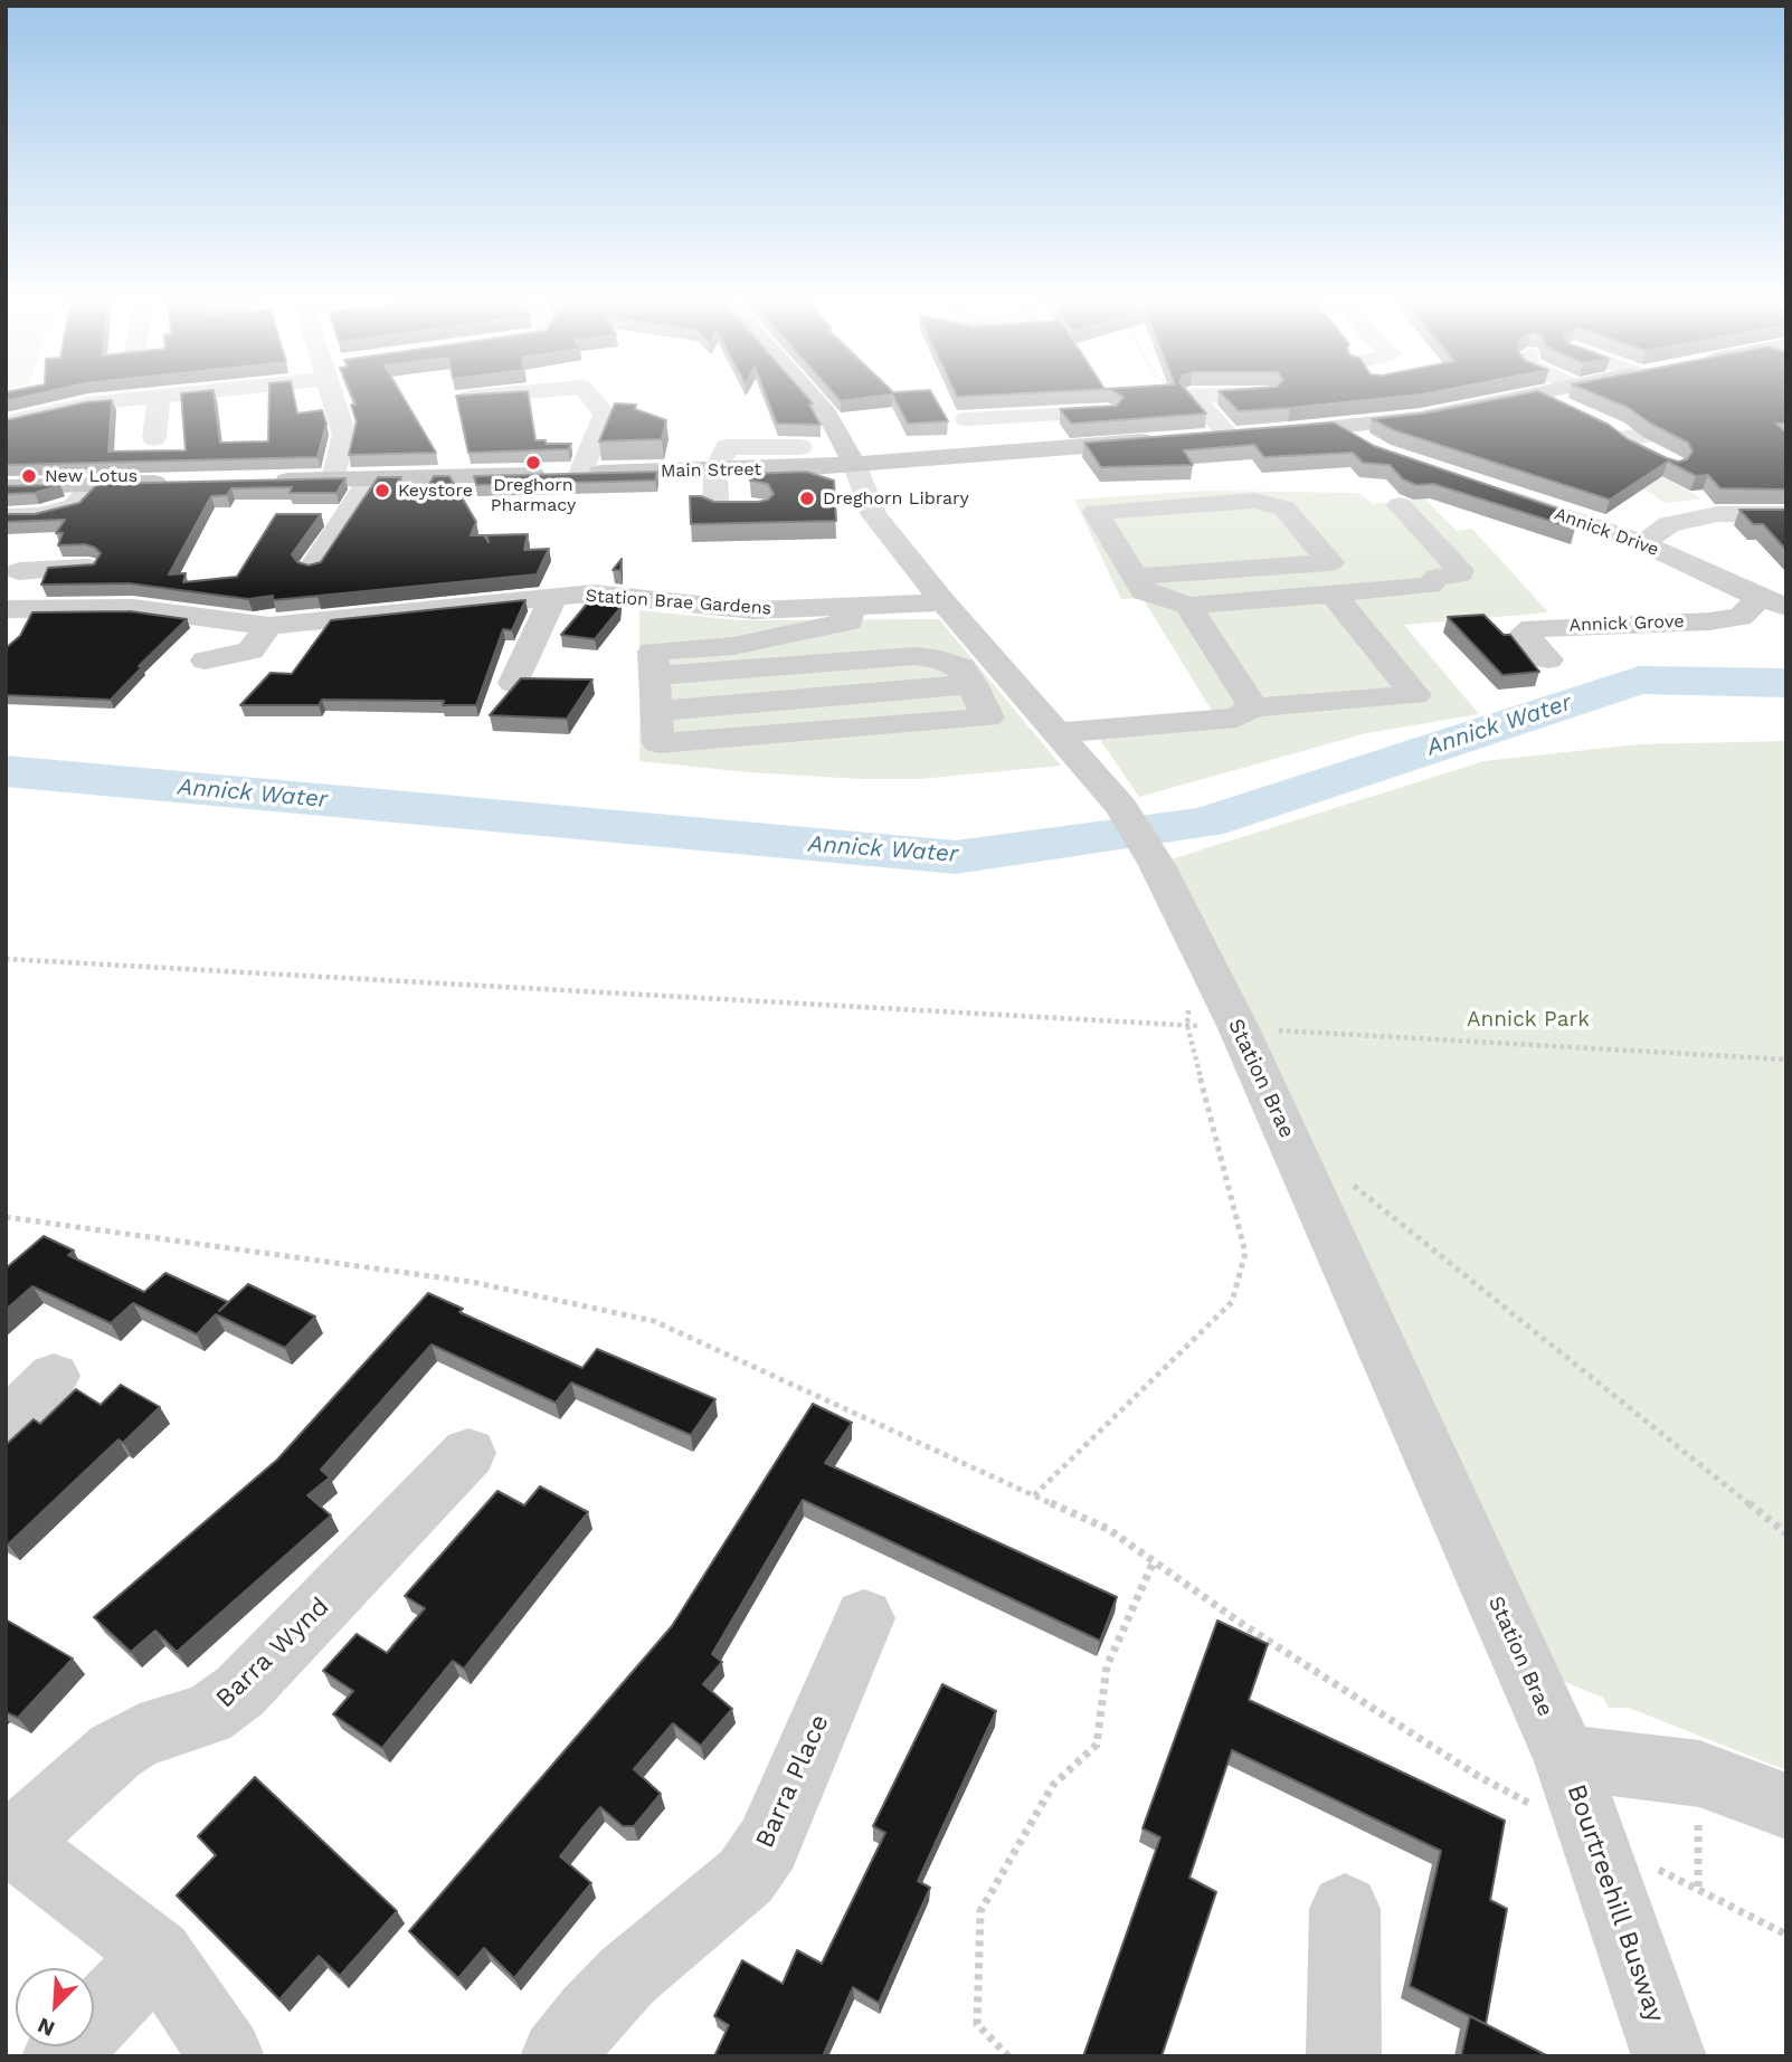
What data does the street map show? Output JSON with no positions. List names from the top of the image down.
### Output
{
  "streets": {
    "main road": ["Main Street"],
    "street": [
      "Annick Drive",
      "Station Brae Gardens",
      "Annick Grove",
      "Station Brae",
      "Barra Wynd",
      "Barra Place",
      "Bourtreehill Busway"
    ]
  },
  "crossings": [
    ["Main Street", "Station Brae"],
    ["Annick Drive", "Annick Grove"],
    ["Station Brae Gardens", "Station Brae"],
    ["Station Brae", "Bourtreehill Busway"]
  ],
  "water": ["Annick Water"],
  "parks": ["Annick Park"],
  "places": [
    "Dreghorn Pharmacy",
    "New Lotus",
    "Keystore",
    "Dreghorn Library"
  ],
  "north": "bottom left"
}
